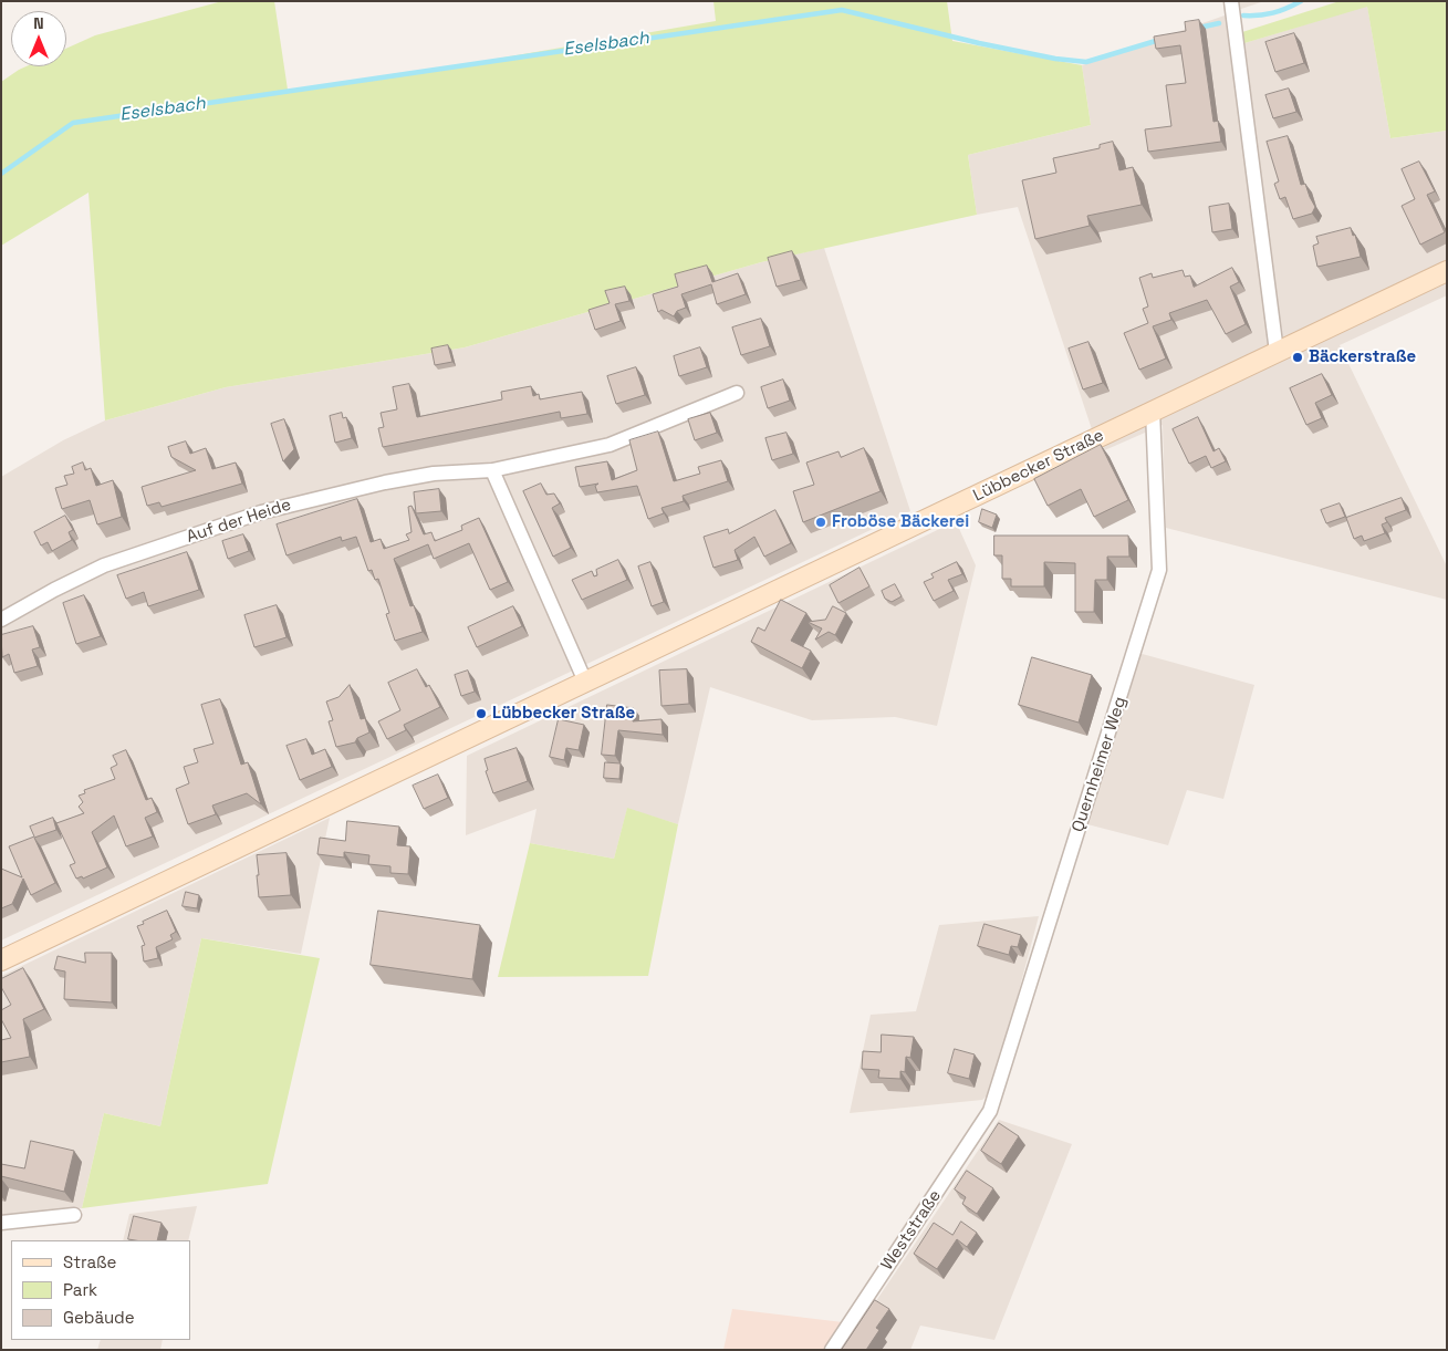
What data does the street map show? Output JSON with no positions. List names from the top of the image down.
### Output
{
  "streets": {
    "main road": ["Lübbecker Straße"],
    "street": ["Auf der Heide", "Quernheimer Weg", "Weststraße"]
  },
  "crossings": [
    ["Lübbecker Straße", "Quernheimer Weg"],
    ["Quernheimer Weg", "Weststraße"]
  ],
  "water": ["Eselsbach"],
  "places": ["Bäckerstraße", "Froböse Bäckerei", "Lübbecker Straße"],
  "legend": ["Straße", "Park", "Gebäude"],
  "north": "top"
}
